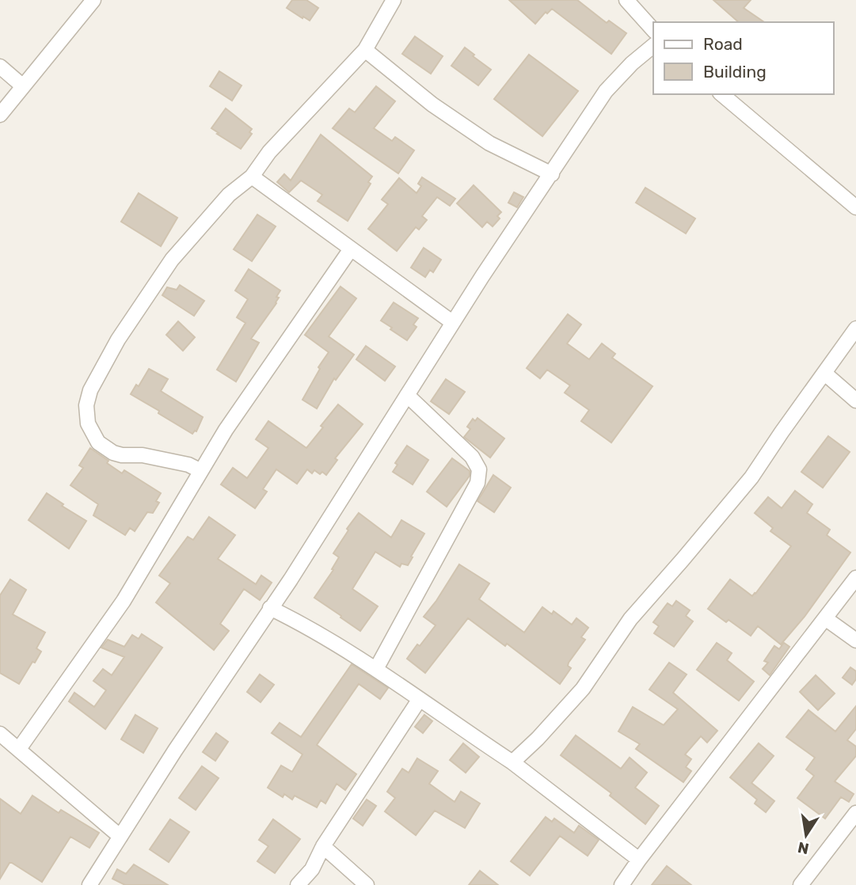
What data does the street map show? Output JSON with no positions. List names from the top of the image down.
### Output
{
  "legend": ["Road", "Building"],
  "north": "bottom"
}
